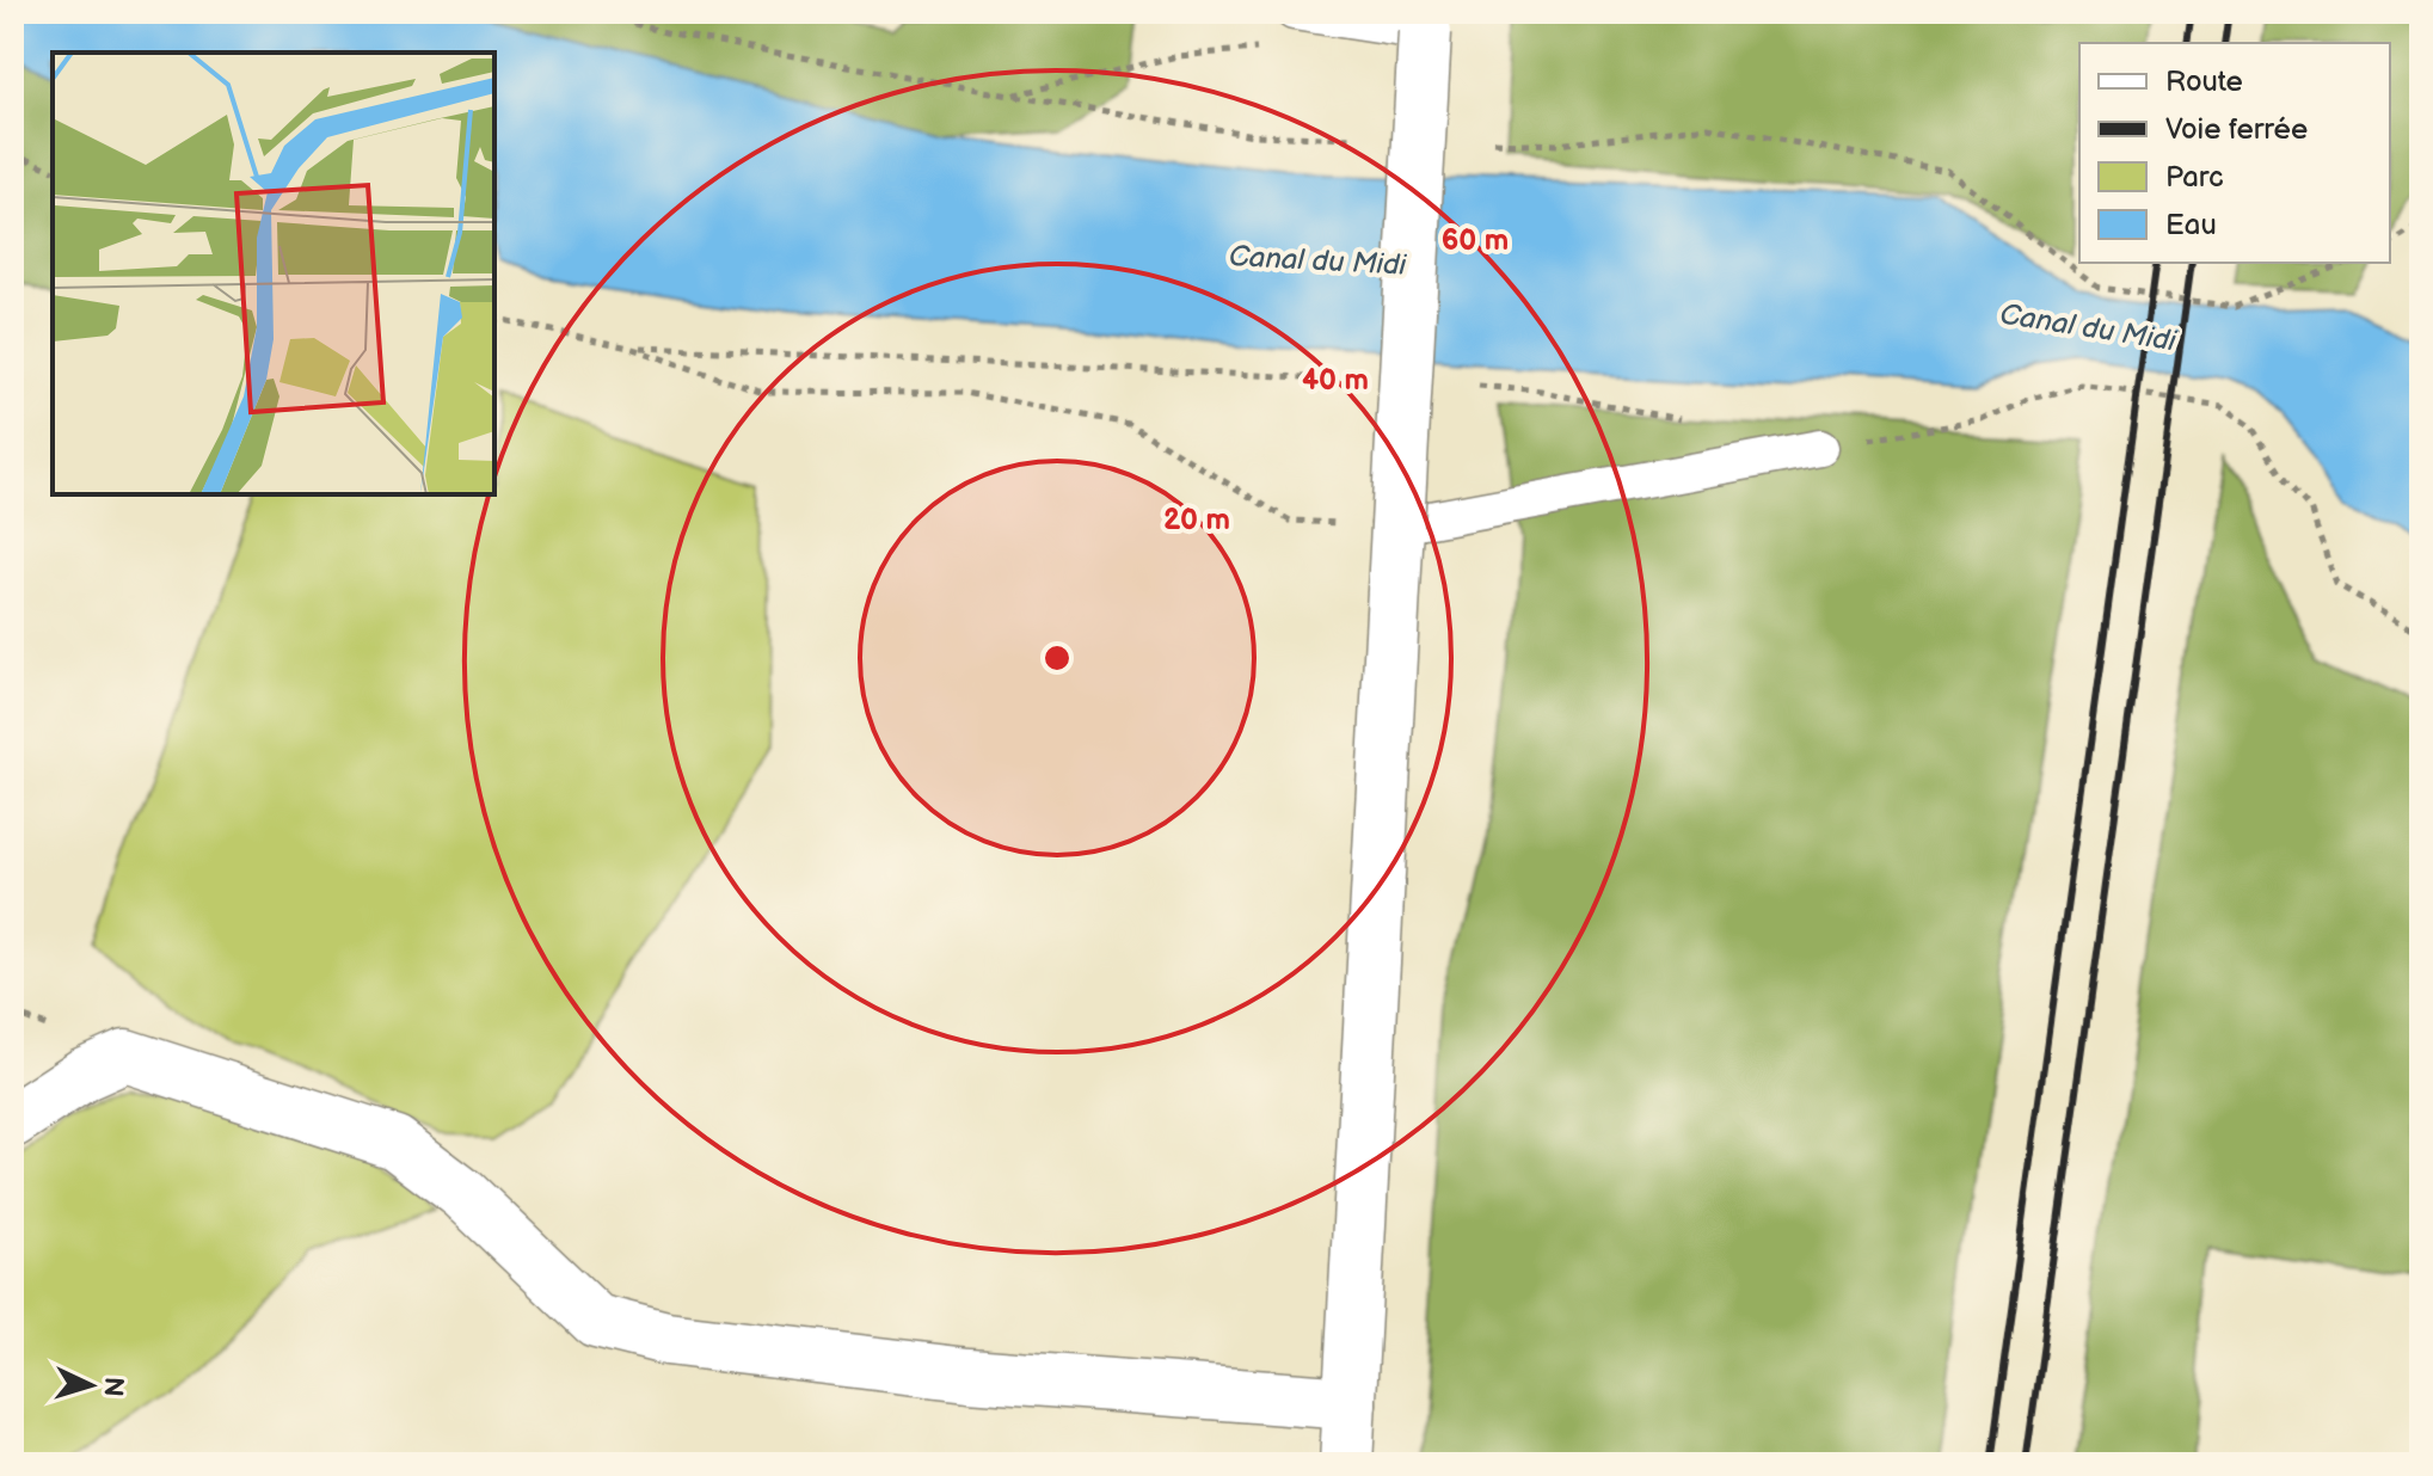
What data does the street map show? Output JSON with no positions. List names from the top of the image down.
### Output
{
  "water": ["Canal du Midi"],
  "legend": [
    "Route",
    "Voie ferrée",
    "Parc",
    "Eau"
  ],
  "north": "right",
  "rings": ["60 m", "40 m", "20 m"]
}
